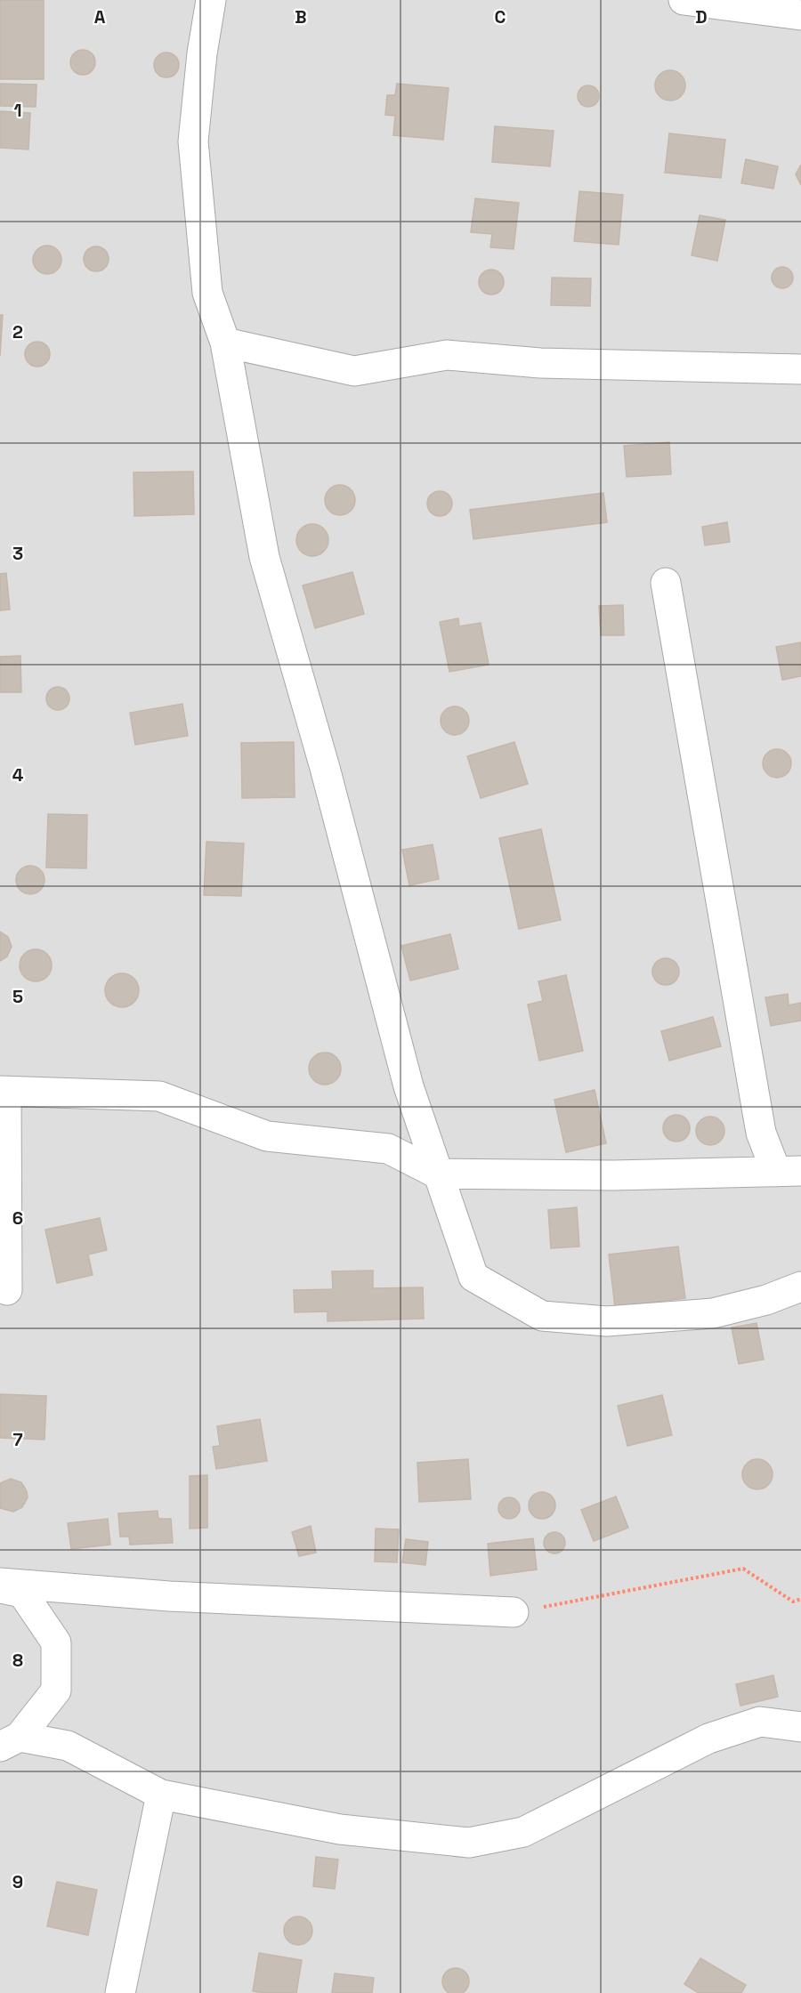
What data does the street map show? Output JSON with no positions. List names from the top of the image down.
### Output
{
  "grid": {
    "columns": [
      "A",
      "B",
      "C",
      "D"
    ],
    "rows": [
      "1",
      "2",
      "3",
      "4",
      "5",
      "6",
      "7",
      "8",
      "9"
    ]
  }
}
